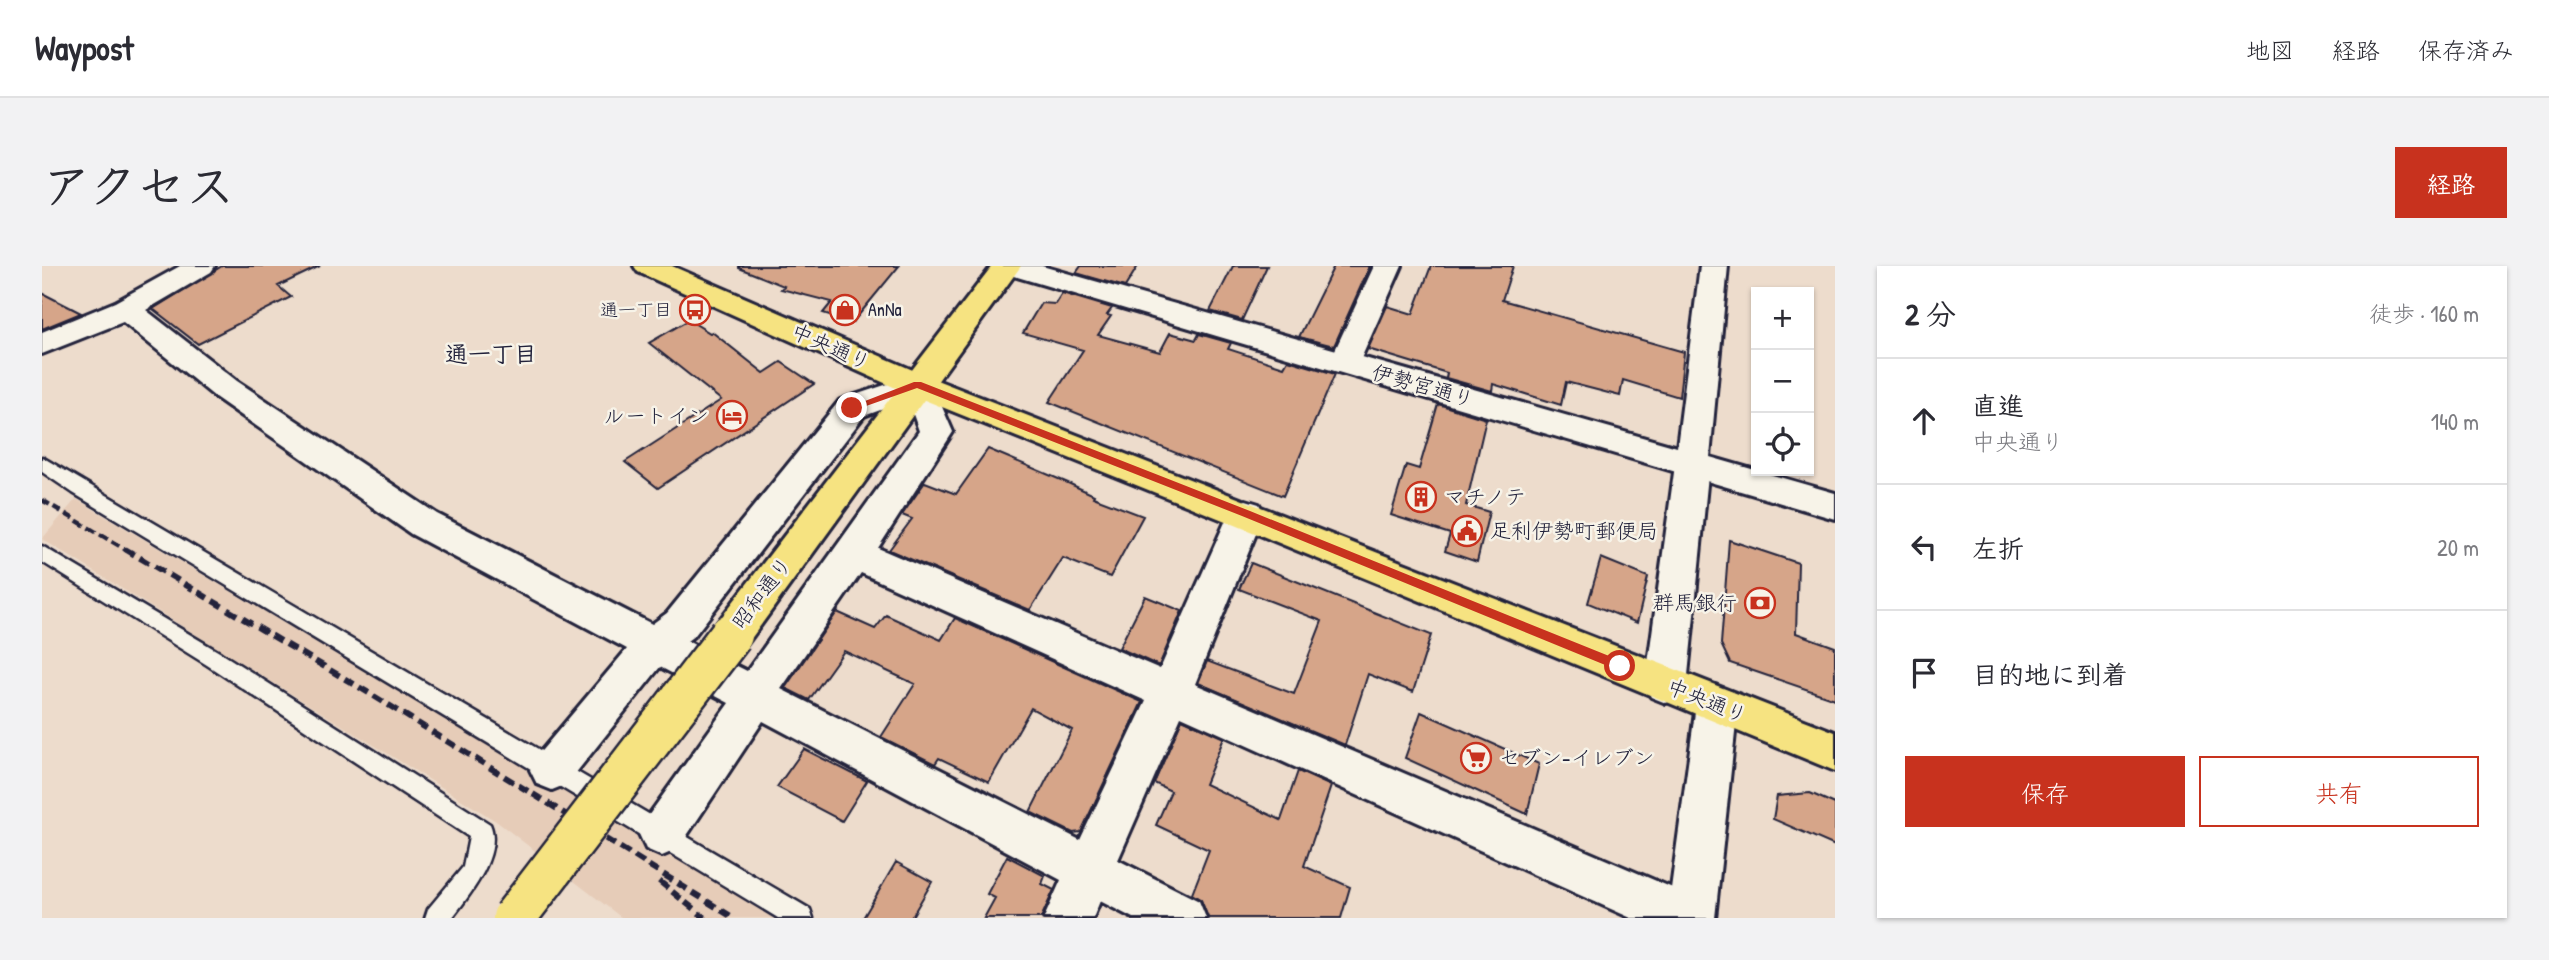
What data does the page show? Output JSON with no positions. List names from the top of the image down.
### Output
{
  "streets": {
    "main road": ["中央通り", "昭和通り"],
    "street": ["伊勢宮通り"]
  },
  "crossings": [
    ["中央通り", "昭和通り"],
    ["伊勢宮通り", "昭和通り"]
  ],
  "districts": ["通一丁目"],
  "places": {
    "bus stop": ["通一丁目"],
    "shop": ["AnNa"],
    "hotel": ["ルートイン"],
    "building": ["マチノテ"],
    "public building": ["足利伊勢町郵便局"],
    "bank": ["群馬銀行"],
    "supermarket": ["セブン-イレブン"]
  },
  "page": {
    "header": "Waypost",
    "nav": ["地図", "経路", "保存済み"],
    "title": "アクセス",
    "buttons": [
      "経路",
      ["保存", "共有"]
    ],
    "heading": ["2 分", "徒歩 · 160 m"],
    "map_buttons": ["+", "−"],
    "list": [
      ["直進", "中央通り", "140 m"],
      ["左折", "20 m"],
      "目的地に到着"
    ]
  }
}
